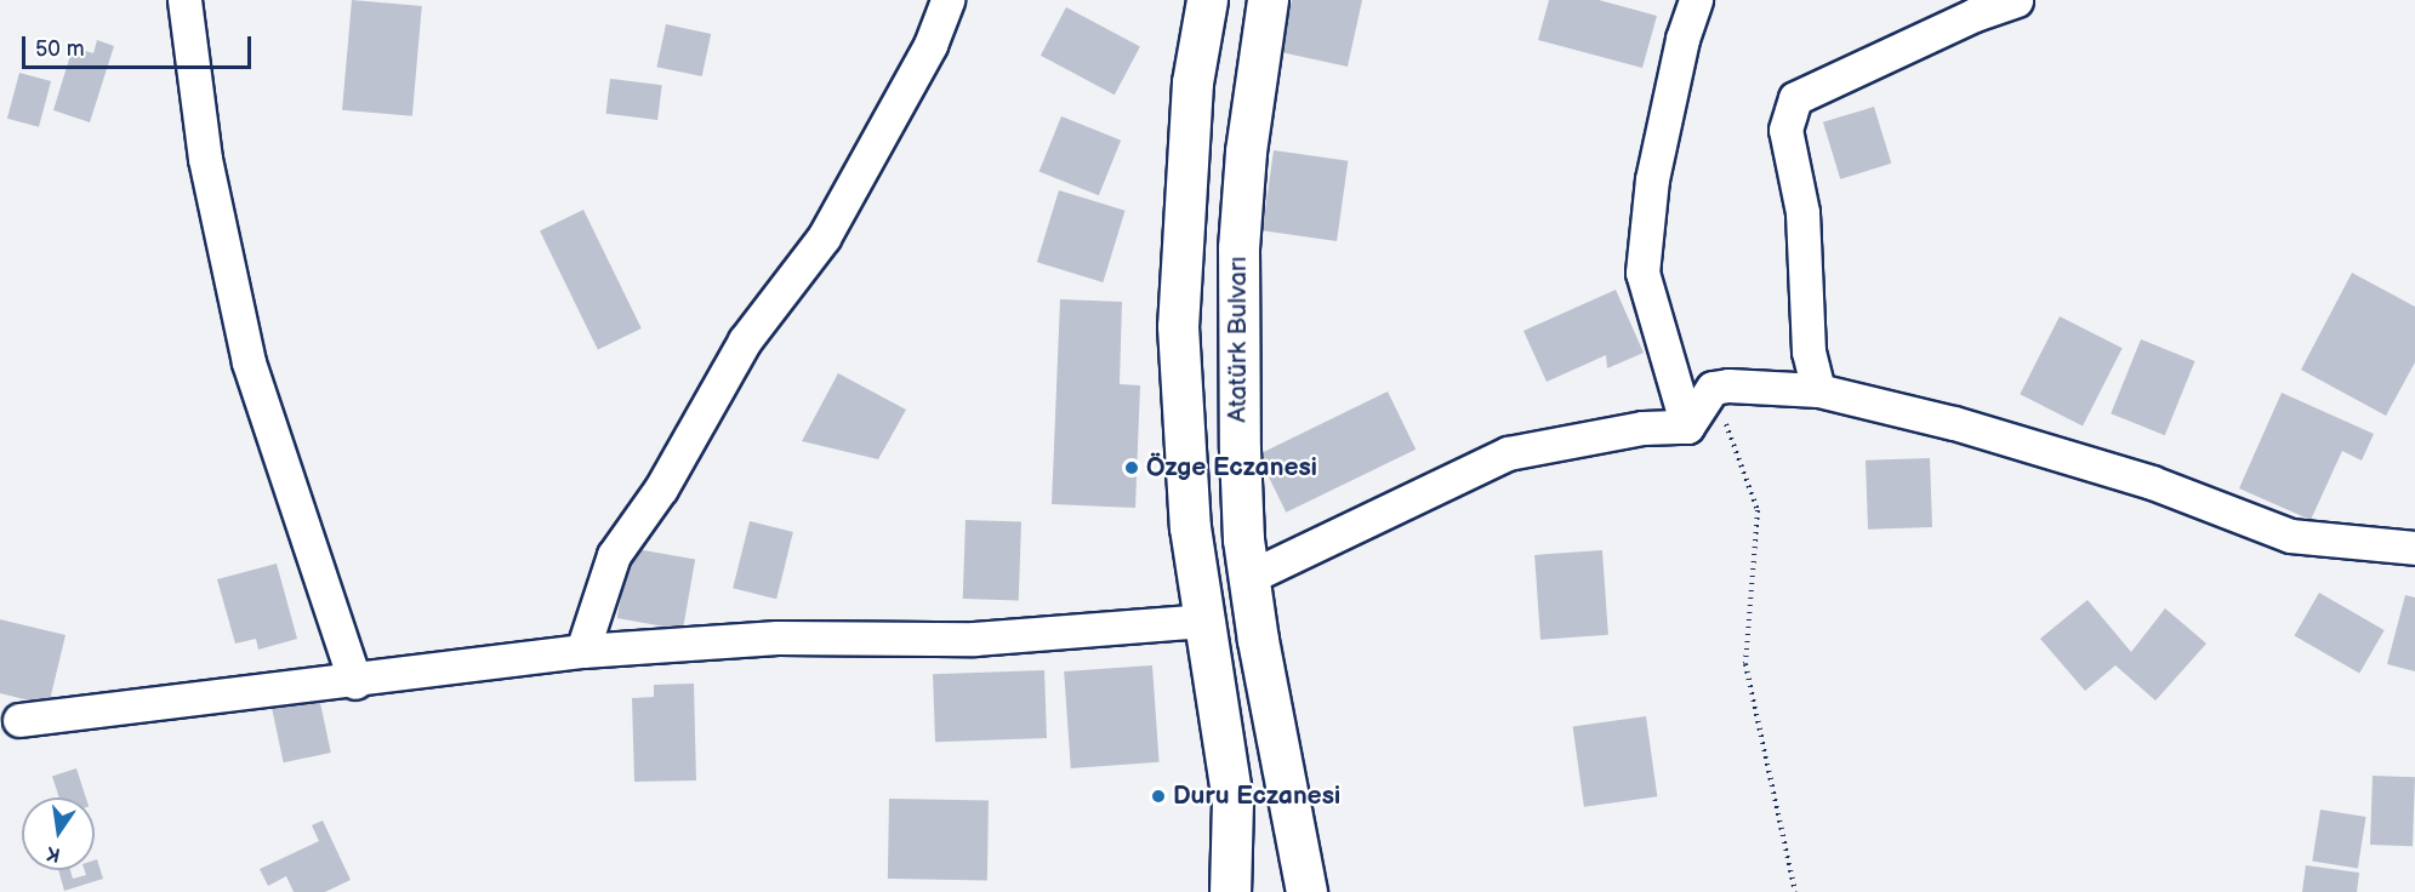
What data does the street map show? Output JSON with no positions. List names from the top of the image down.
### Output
{
  "streets": {
    "highway": ["Atatürk Bulvarı"]
  },
  "places": ["Özge Eczanesi", "Duru Eczanesi"],
  "scale_bar": "50 m",
  "north": "bottom"
}
